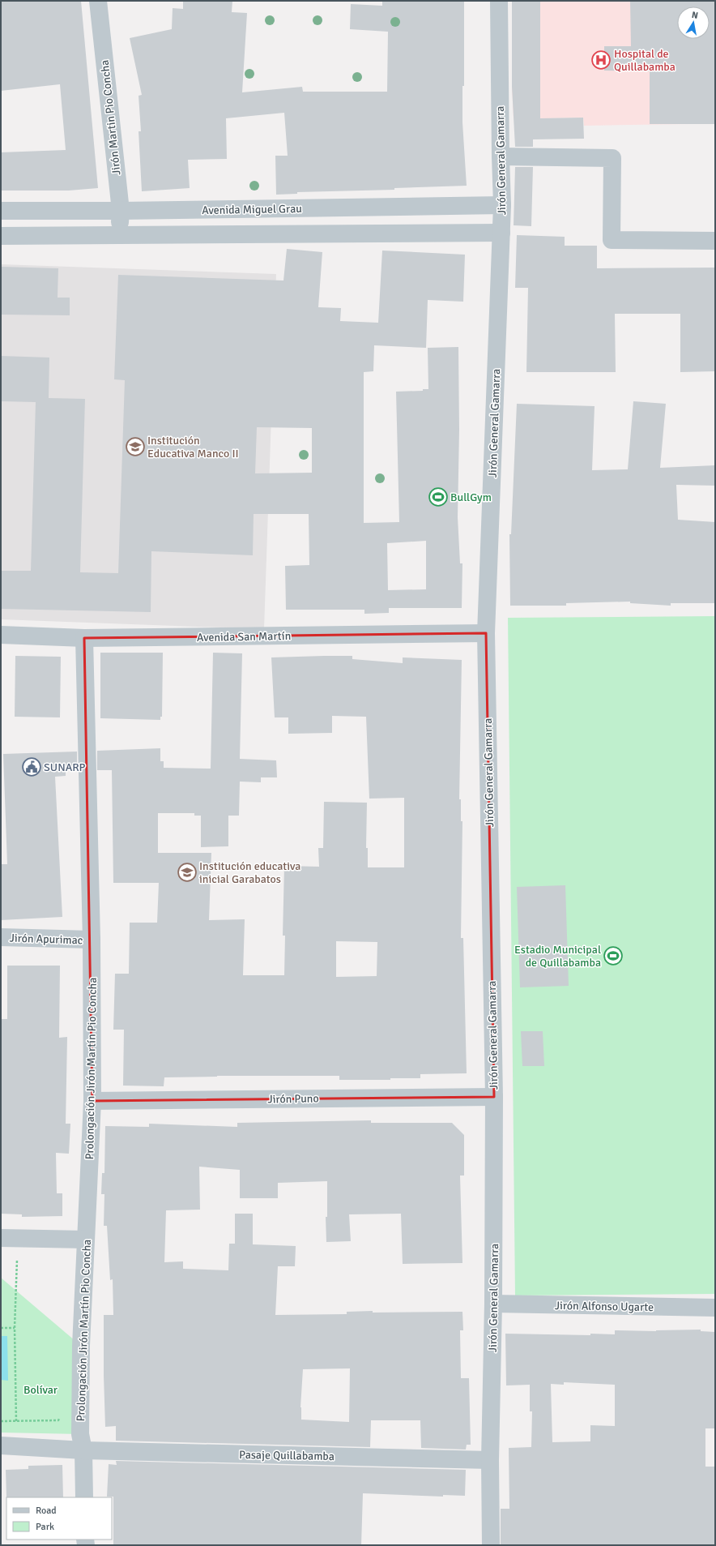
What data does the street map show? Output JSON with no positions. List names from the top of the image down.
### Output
{
  "streets": {
    "street": [
      "Jirón Martin Pio Concha",
      "Jirón General Gamarra",
      "Avenida Miguel Grau",
      "Avenida San Martín",
      "Jirón Apurimac",
      "Prolongación Jirón Martín Pio Concha",
      "Jirón Puno",
      "Jirón Alfonso Ugarte",
      "Pasaje Quillabamba"
    ]
  },
  "crossings": [
    ["Jirón Martin Pio Concha", "Avenida Miguel Grau"],
    ["Jirón General Gamarra", "Avenida Miguel Grau"],
    ["Jirón General Gamarra", "Avenida San Martín"],
    ["Jirón General Gamarra", "Jirón Puno"],
    ["Jirón General Gamarra", "Jirón Alfonso Ugarte"],
    ["Jirón General Gamarra", "Pasaje Quillabamba"],
    ["Avenida San Martín", "Prolongación Jirón Martín Pio Concha"],
    ["Jirón Apurimac", "Prolongación Jirón Martín Pio Concha"],
    ["Prolongación Jirón Martín Pio Concha", "Jirón Puno"],
    ["Prolongación Jirón Martín Pio Concha", "Pasaje Quillabamba"]
  ],
  "parks": ["Bolívar"],
  "places": {
    "hospital": ["Hospital de Quillabamba"],
    "school or university": ["Institución Educativa Manco II", "Institución educativa inicial Garabatos"],
    "sports": ["BullGym", "Estadio Municipal de Quillabamba"],
    "public building": ["SUNARP"]
  },
  "legend": ["Road", "Park"],
  "north": "top"
}
